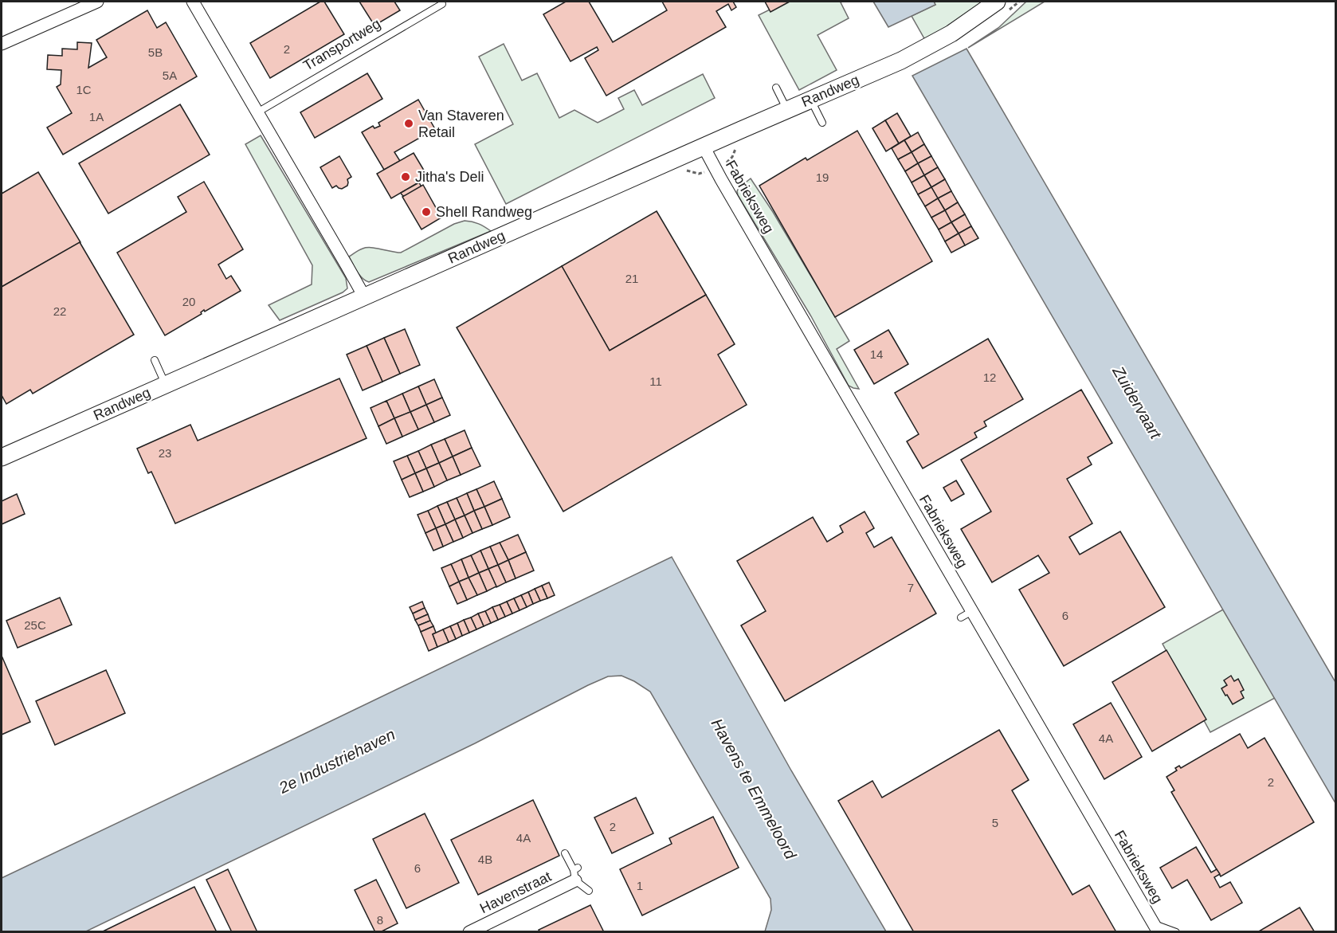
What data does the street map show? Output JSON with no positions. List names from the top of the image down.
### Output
{
  "streets": {
    "street": ["Randweg", "Fabrieksweg", "Havenstraat"],
    "lane": ["Transportweg"]
  },
  "crossings": [
    ["Randweg", "Fabrieksweg"]
  ],
  "water": ["Zuidervaart", "2e Industriehaven", "Havens te Emmeloord"],
  "places": ["Van Staveren Retail", "Jitha's Deli", "Shell Randweg"],
  "house_numbers": [
    "2",
    "5B",
    "5A",
    "1C",
    "1A",
    "19",
    "21",
    "20",
    "22",
    "14",
    "12",
    "11",
    "23",
    "7",
    "6",
    "25C",
    "4A",
    "2",
    "5",
    "2",
    "4A",
    "4B",
    "6",
    "1",
    "8"
  ]
}
